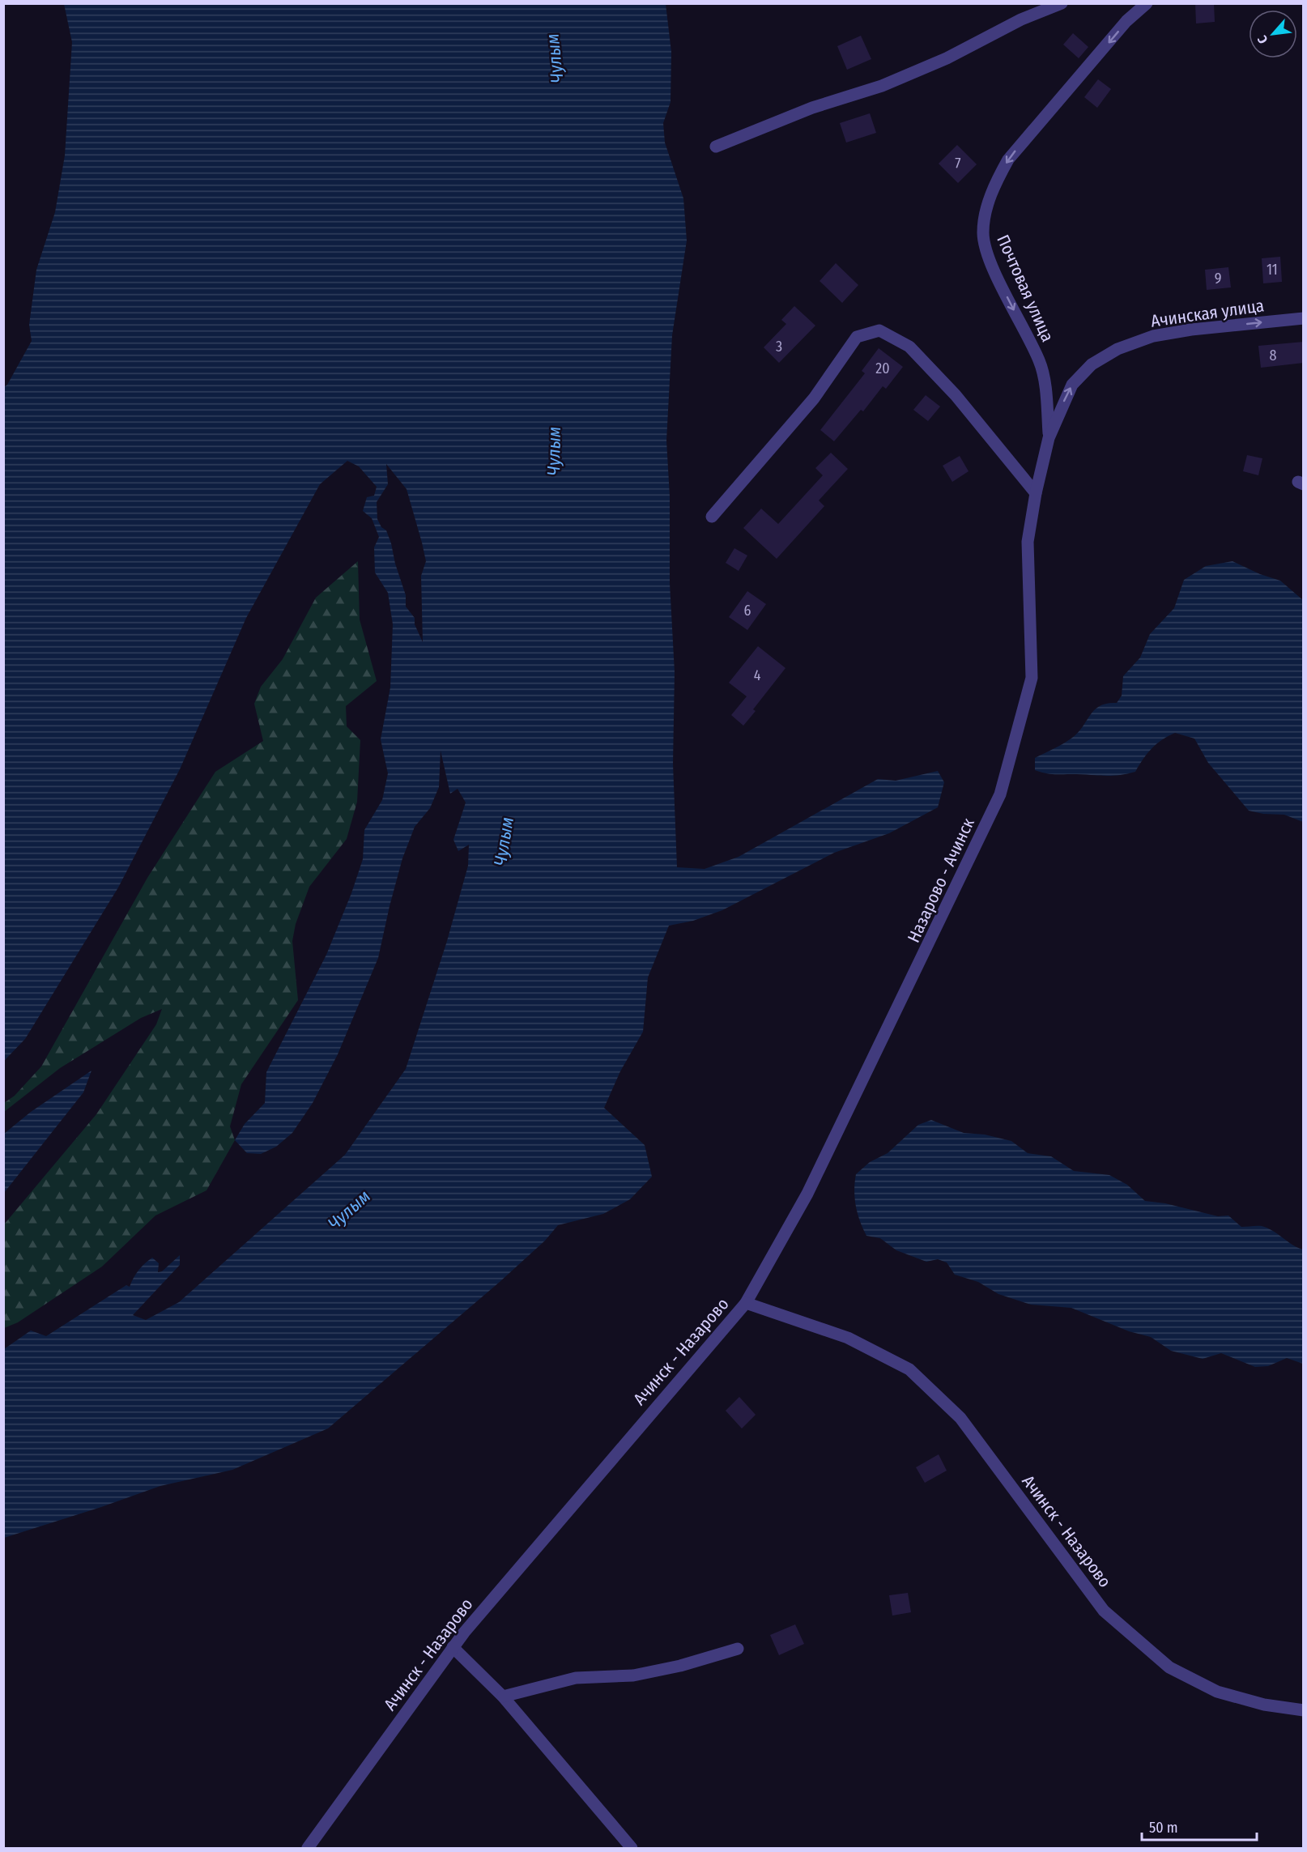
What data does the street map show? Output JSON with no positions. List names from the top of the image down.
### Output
{
  "streets": {
    "street": [
      "Почтовая улица",
      "Ачинская улица",
      "Назарово - Ачинск",
      "Ачинск - Назарово"
    ]
  },
  "crossings": [
    ["Почтовая улица", "Ачинская улица"],
    ["Почтовая улица", "Назарово - Ачинск"],
    ["Ачинская улица", "Назарово - Ачинск"],
    ["Назарово - Ачинск", "Ачинск - Назарово"]
  ],
  "one_way": ["Почтовая улица", "Ачинская улица"],
  "water": ["Чулым"],
  "house_numbers": [
    "7",
    "11",
    "9",
    "3",
    "8",
    "20",
    "6",
    "4"
  ],
  "scale_bar": "50 m",
  "north": "bottom left"
}
